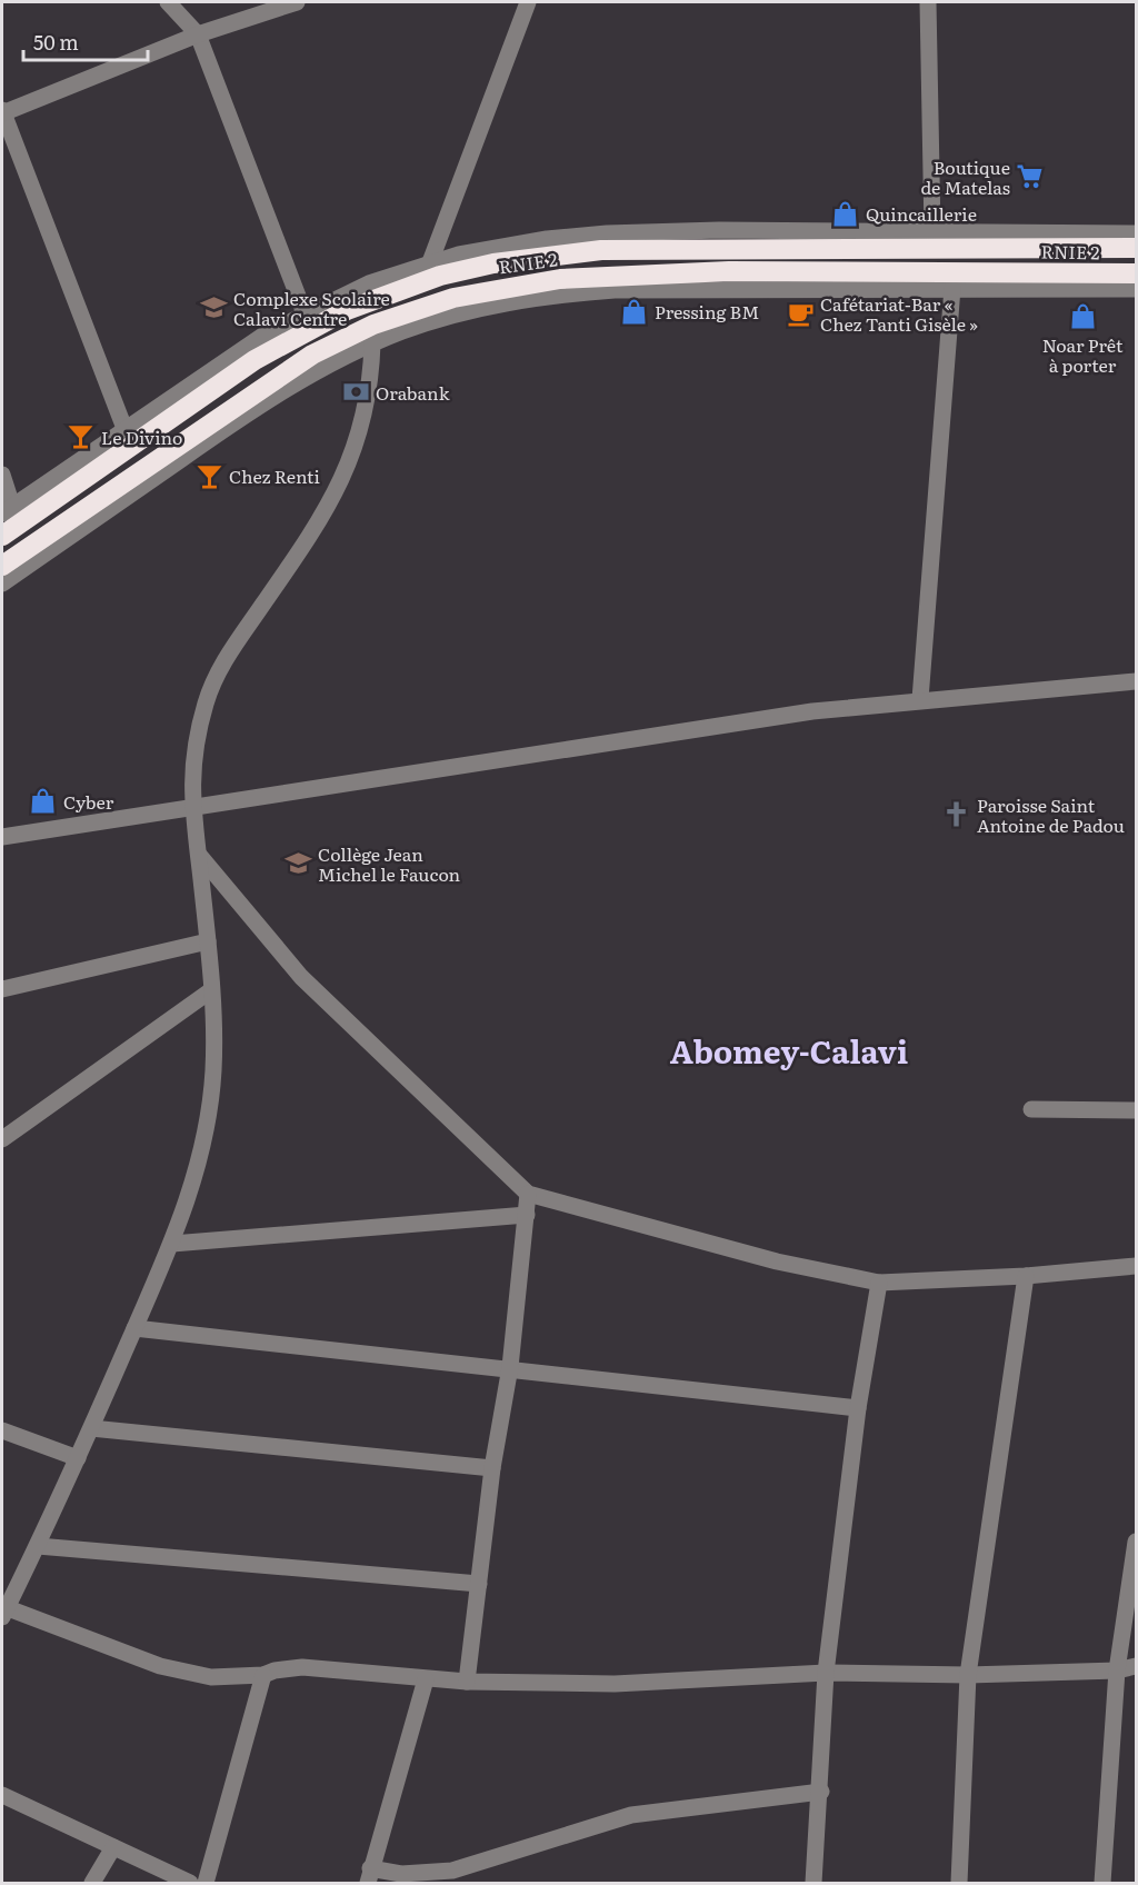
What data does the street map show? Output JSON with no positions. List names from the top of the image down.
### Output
{
  "streets": {
    "highway": ["RNIE 2"]
  },
  "districts": ["Abomey-Calavi"],
  "places": {
    "supermarket": ["Boutique de Matelas"],
    "shop": [
      "Quincaillerie",
      "Pressing BM",
      "Noar Prêt à porter",
      "Cyber"
    ],
    "school or university": ["Complexe Scolaire Calavi Centre", "Collège Jean Michel le Faucon"],
    "cafe": ["Cafétariat-Bar « Chez Tanti Gisèle »"],
    "bank": ["Orabank"],
    "bar": ["Le Divino", "Chez Renti"],
    "church": ["Paroisse Saint Antoine de Padou"]
  },
  "scale_bar": "50 m"
}
